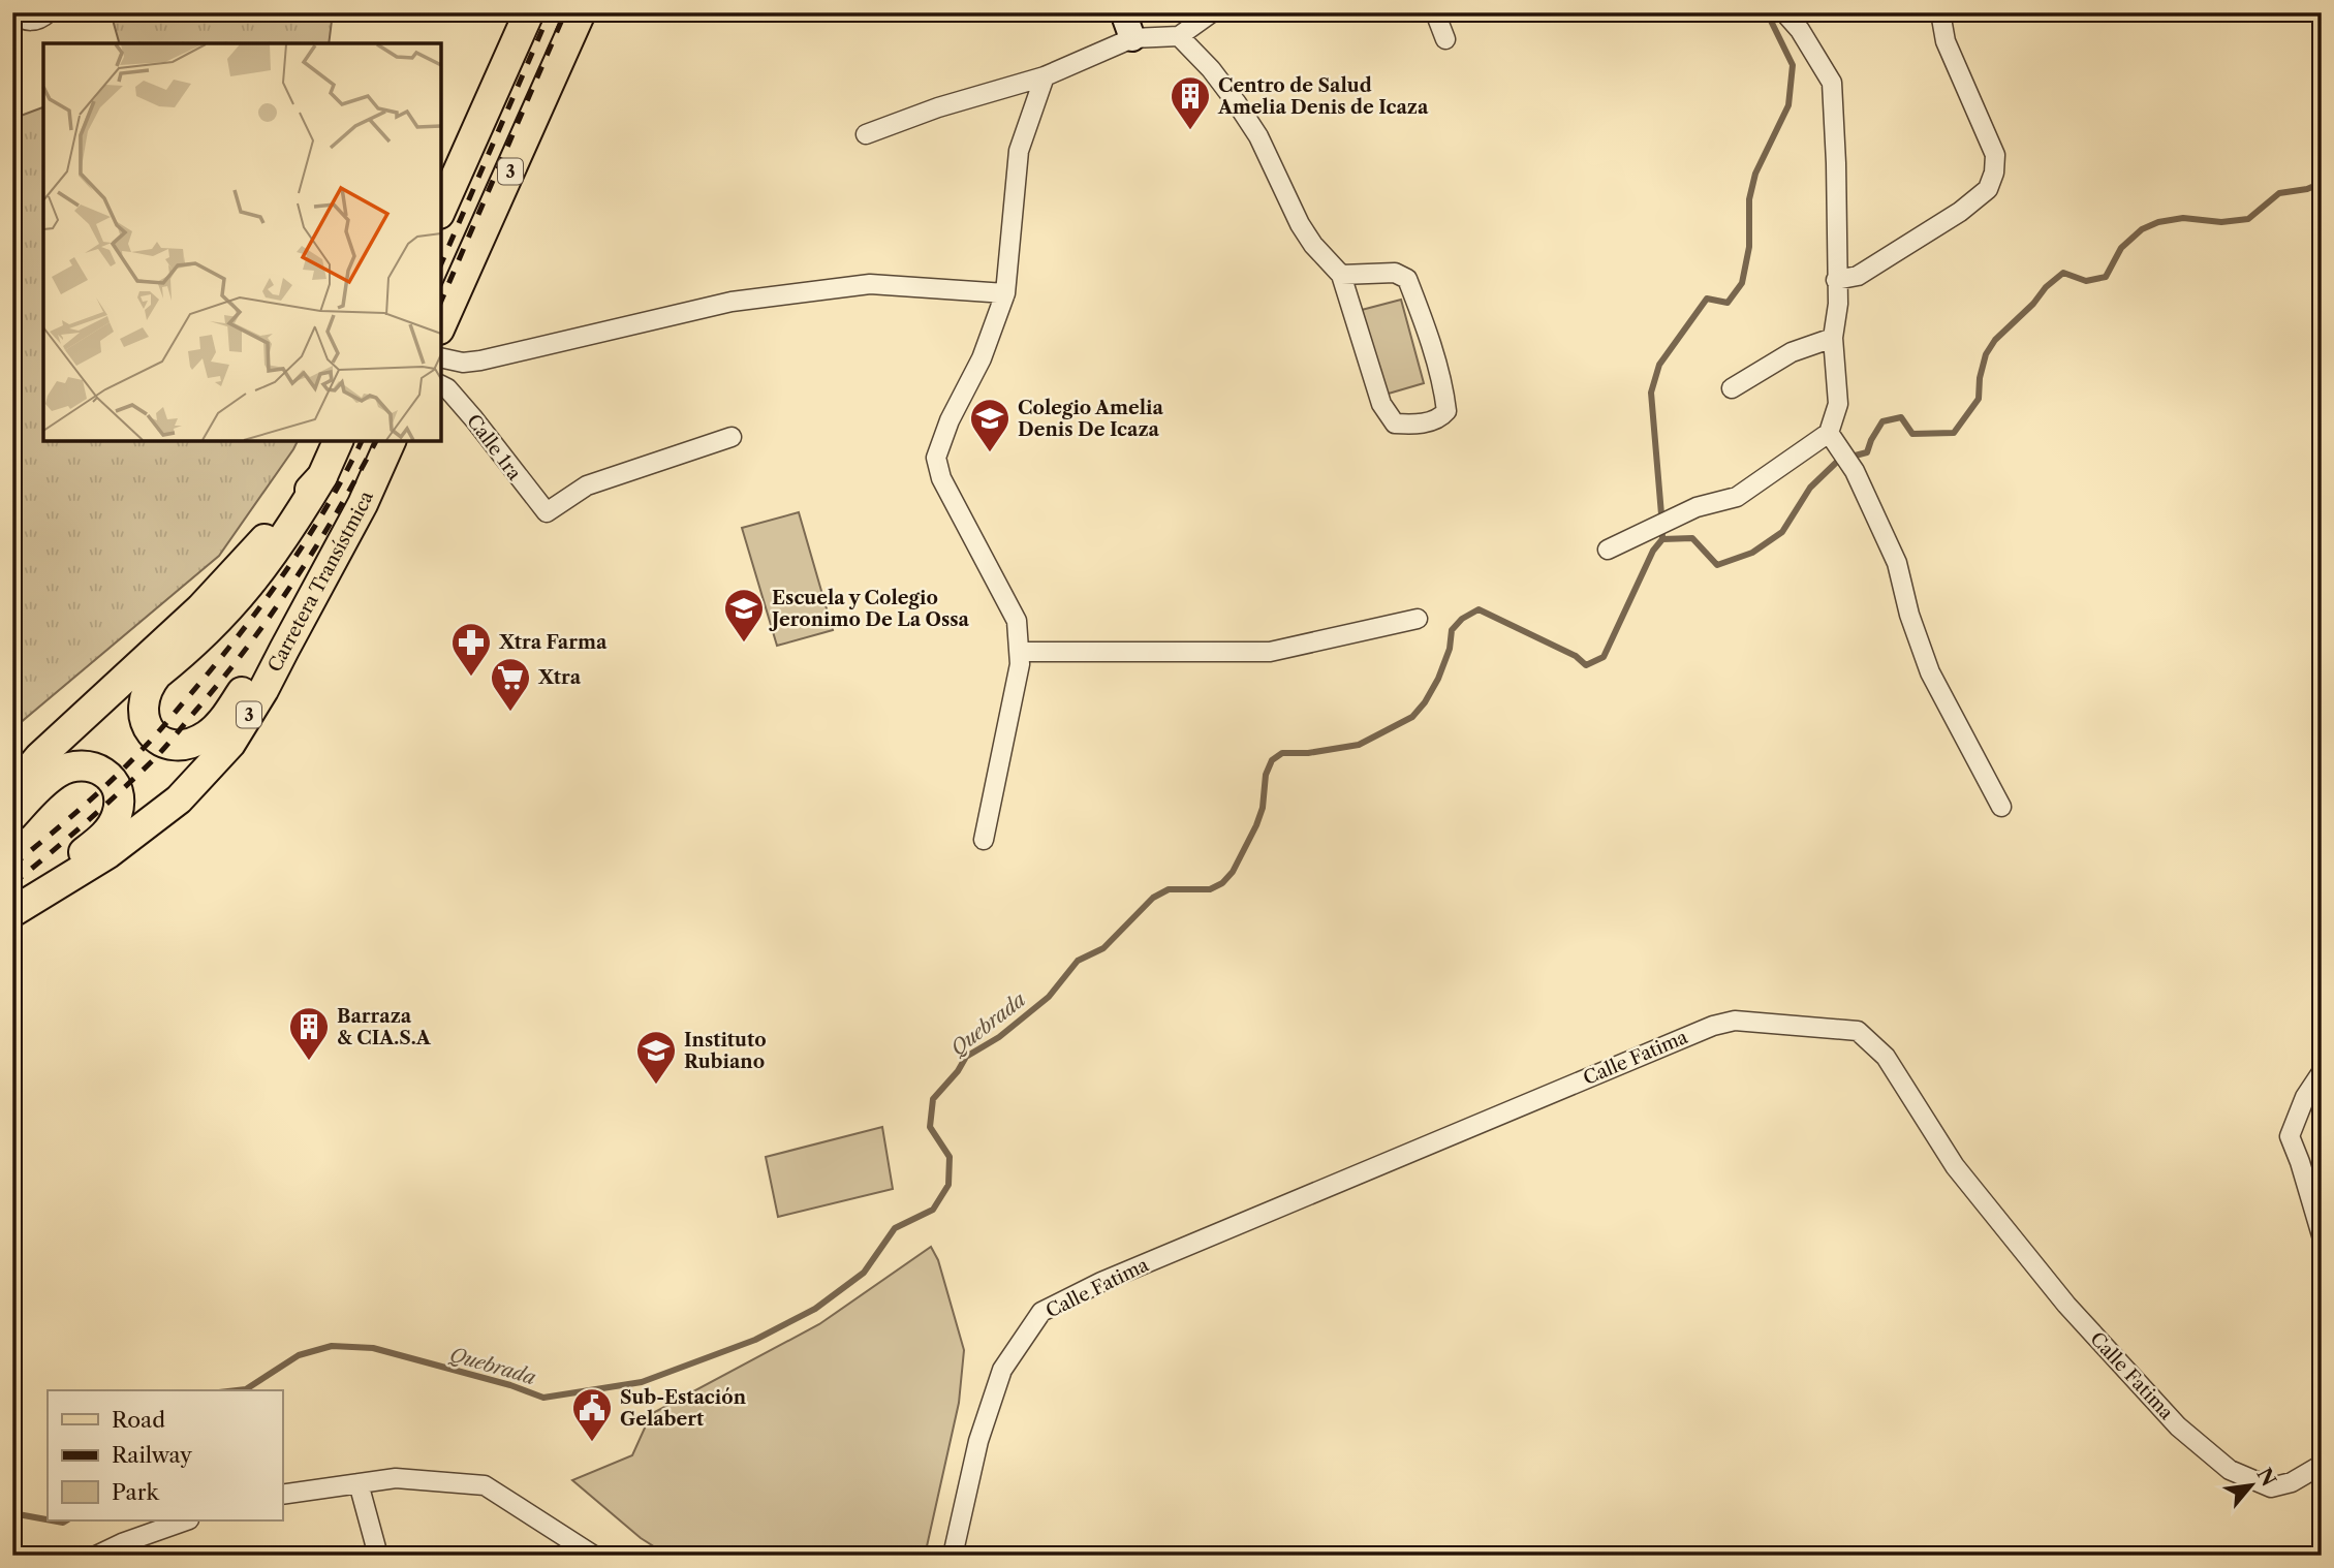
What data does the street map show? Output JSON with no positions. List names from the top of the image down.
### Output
{
  "streets": {
    "main road": ["3", "Carretera Transístmica"],
    "street": ["Calle 1ra", "Calle Fatima"]
  },
  "water": ["Quebrada"],
  "places": {
    "building": ["Centro de Salud Amelia Denis de Icaza", "Barraza & CIA.S.A"],
    "school or university": ["Colegio Amelia Denis De Icaza", "Escuela y Colegio Jeronimo De La Ossa", "Instituto Rubiano"],
    "pharmacy": ["Xtra Farma"],
    "supermarket": ["Xtra"],
    "public building": ["Sub-Estación Gelabert"]
  },
  "legend": ["Road", "Railway", "Park"],
  "north": "top right"
}
